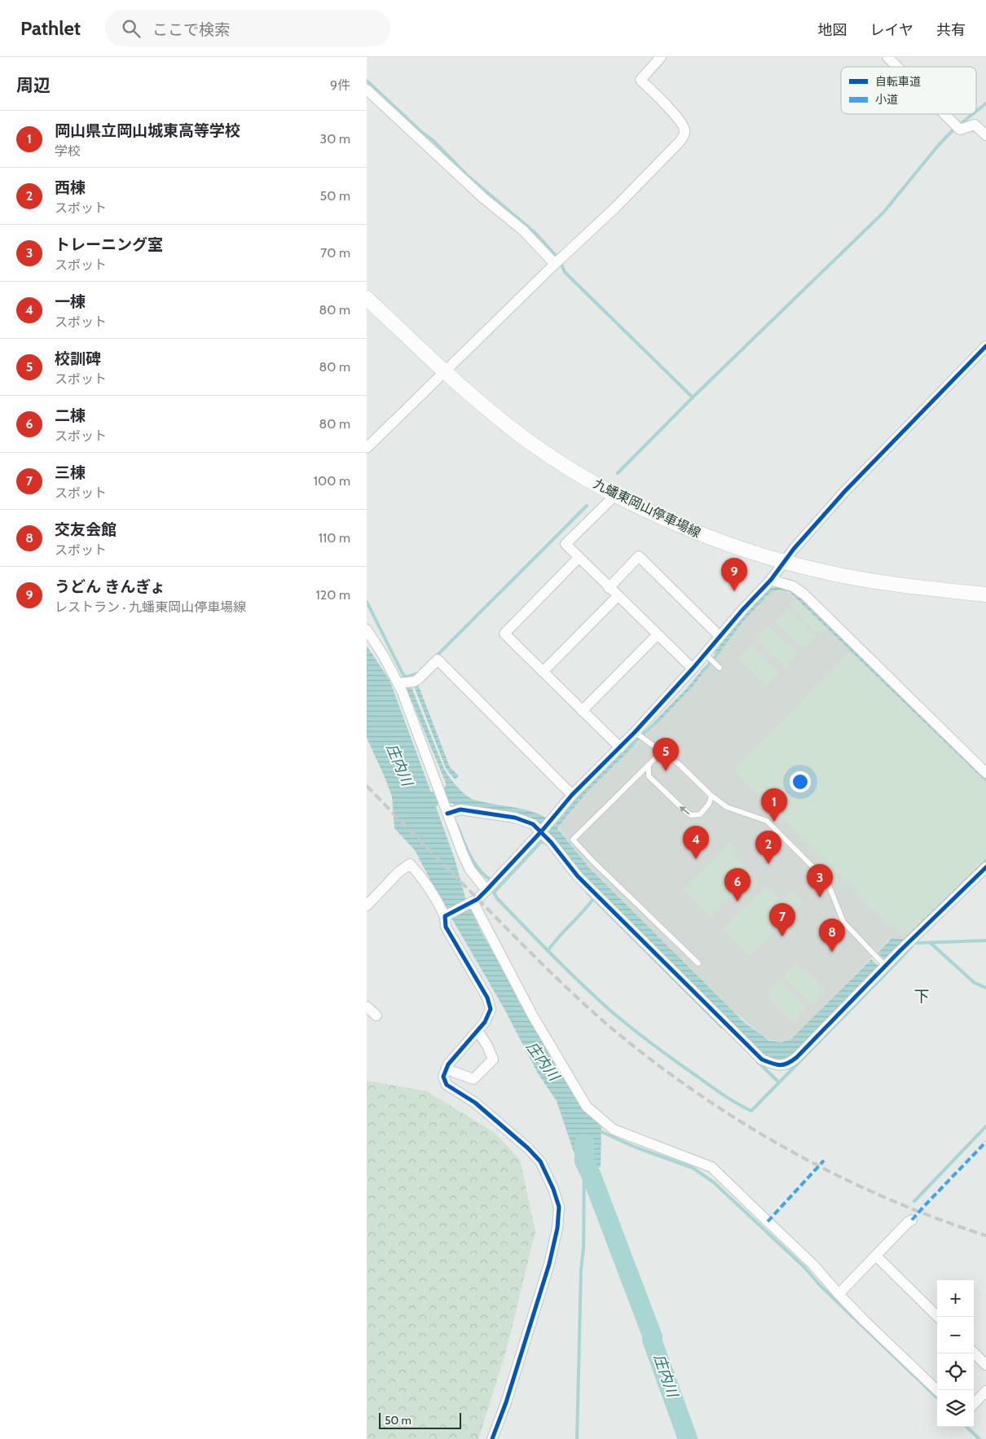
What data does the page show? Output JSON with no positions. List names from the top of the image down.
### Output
{
  "streets": {
    "main road": ["九蟠東岡山停車場線"]
  },
  "districts": ["下"],
  "water": ["庄内川"],
  "legend": ["自転車道", "小道"],
  "scale_bar": "50 m",
  "page": {
    "header": "Pathlet",
    "search": "ここで検索",
    "nav": ["地図", "レイヤ", "共有"],
    "heading": ["周辺", "9件"],
    "list": [
      {
        "mark": "1",
        "name": "岡山県立岡山城東高等学校",
        "note": "学校",
        "value": "30 m"
      },
      {
        "mark": "2",
        "name": "西棟",
        "note": "スポット",
        "value": "50 m"
      },
      {
        "mark": "3",
        "name": "トレーニング室",
        "note": "スポット",
        "value": "70 m"
      },
      {
        "mark": "4",
        "name": "一棟",
        "note": "スポット",
        "value": "80 m"
      },
      {
        "mark": "5",
        "name": "校訓碑",
        "note": "スポット",
        "value": "80 m"
      },
      {
        "mark": "6",
        "name": "二棟",
        "note": "スポット",
        "value": "80 m"
      },
      {
        "mark": "7",
        "name": "三棟",
        "note": "スポット",
        "value": "100 m"
      },
      {
        "mark": "8",
        "name": "交友会館",
        "note": "スポット",
        "value": "110 m"
      },
      {
        "mark": "9",
        "name": "うどん きんぎょ",
        "note": "レストラン · 九蟠東岡山停車場線",
        "value": "120 m"
      }
    ],
    "pins": [
      "9",
      "5",
      "1",
      "4",
      "2",
      "3",
      "6",
      "7",
      "8"
    ],
    "map_buttons": ["+", "−"],
    "scale": "50 m"
  }
}
